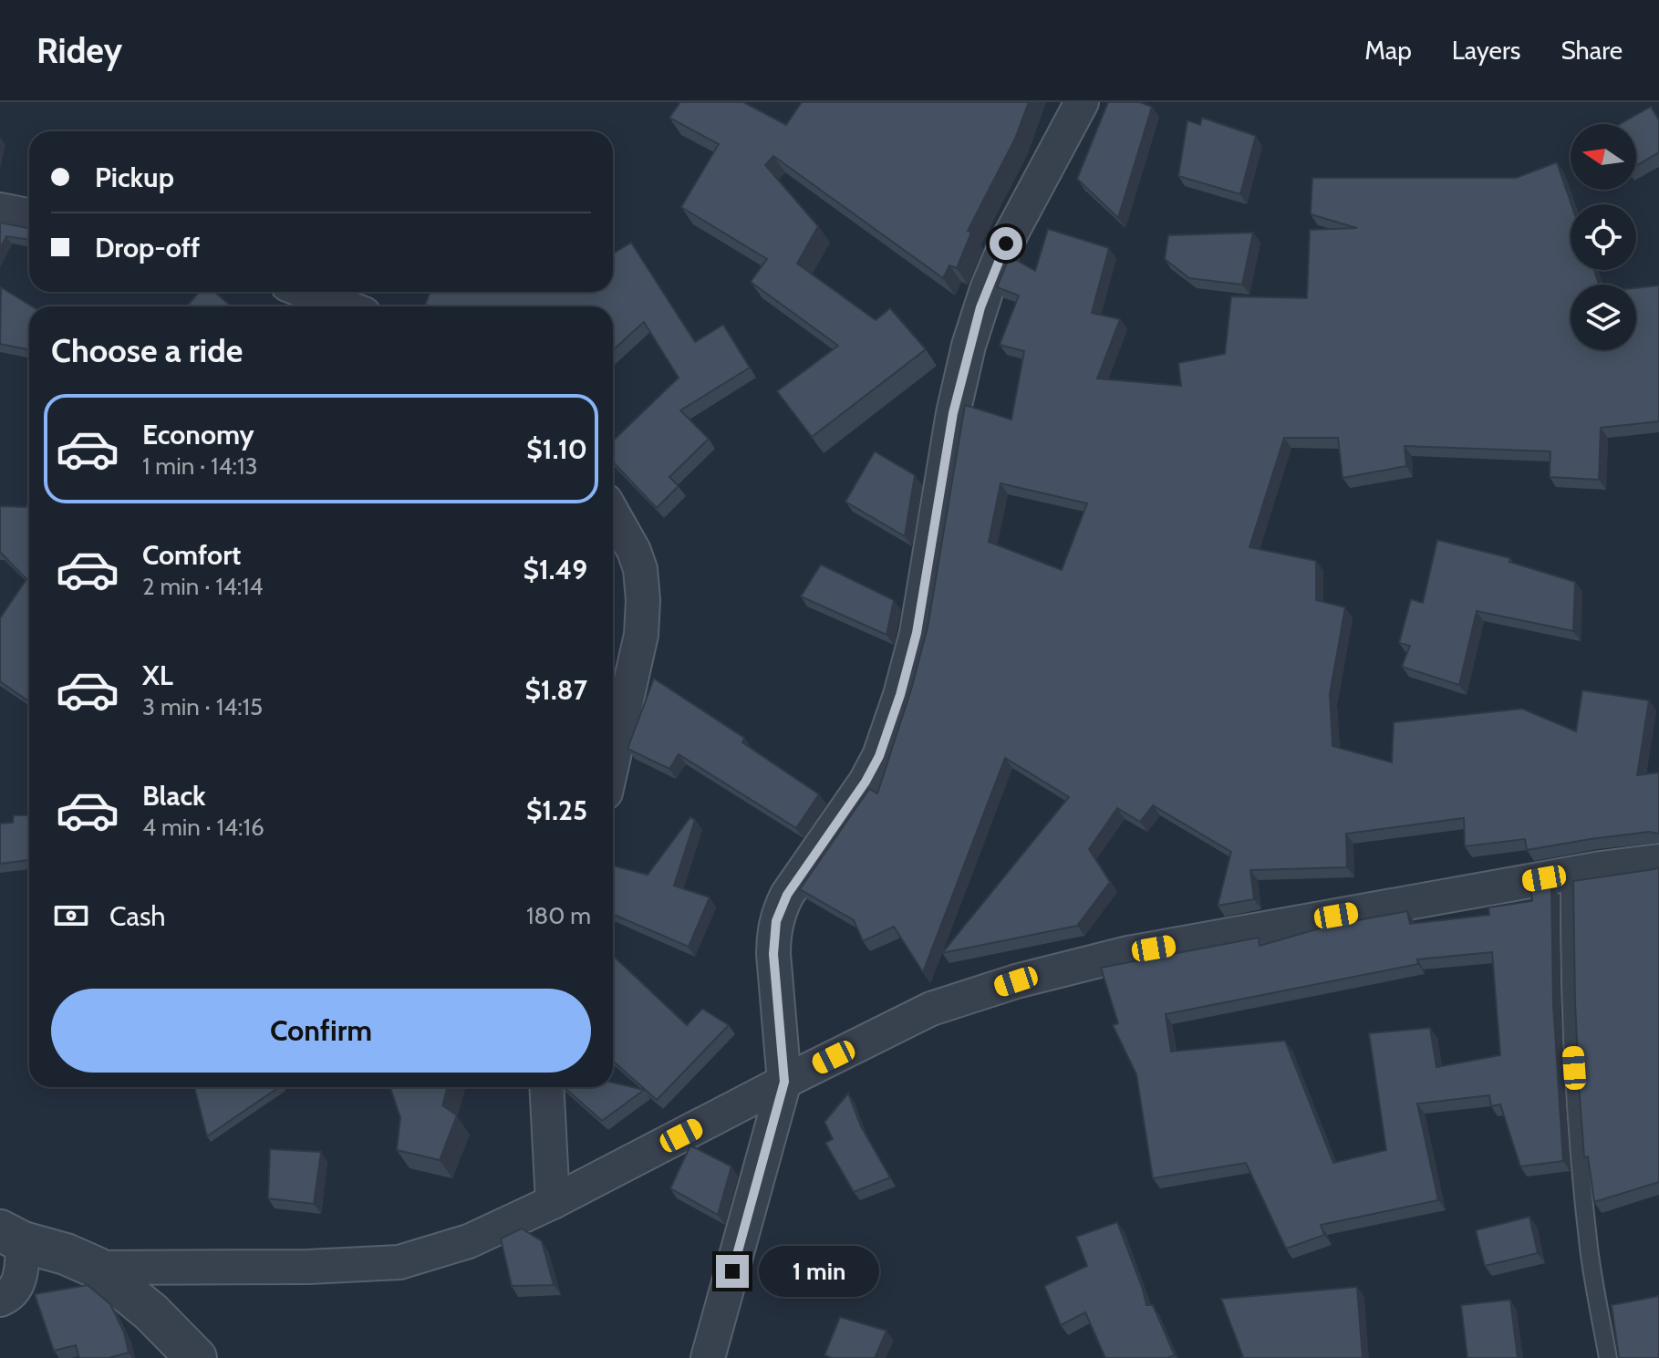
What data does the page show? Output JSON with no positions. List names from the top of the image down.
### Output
{
  "north": "left",
  "page": {
    "header": "Ridey",
    "nav": ["Map", "Layers", "Share"],
    "banner": ["Pickup", "Drop-off"],
    "heading": "Choose a ride",
    "list": [
      {
        "name": "Economy",
        "note": "1 min · 14:13",
        "value": "$1.10"
      },
      {
        "name": "Comfort",
        "note": "2 min · 14:14",
        "value": "$1.49"
      },
      {
        "name": "XL",
        "note": "3 min · 14:15",
        "value": "$1.87"
      },
      {
        "name": "Black",
        "note": "4 min · 14:16",
        "value": "$1.25"
      }
    ],
    "pay": ["Cash", "180 m"],
    "buttons": "Confirm",
    "bubble": "1 min"
  }
}
